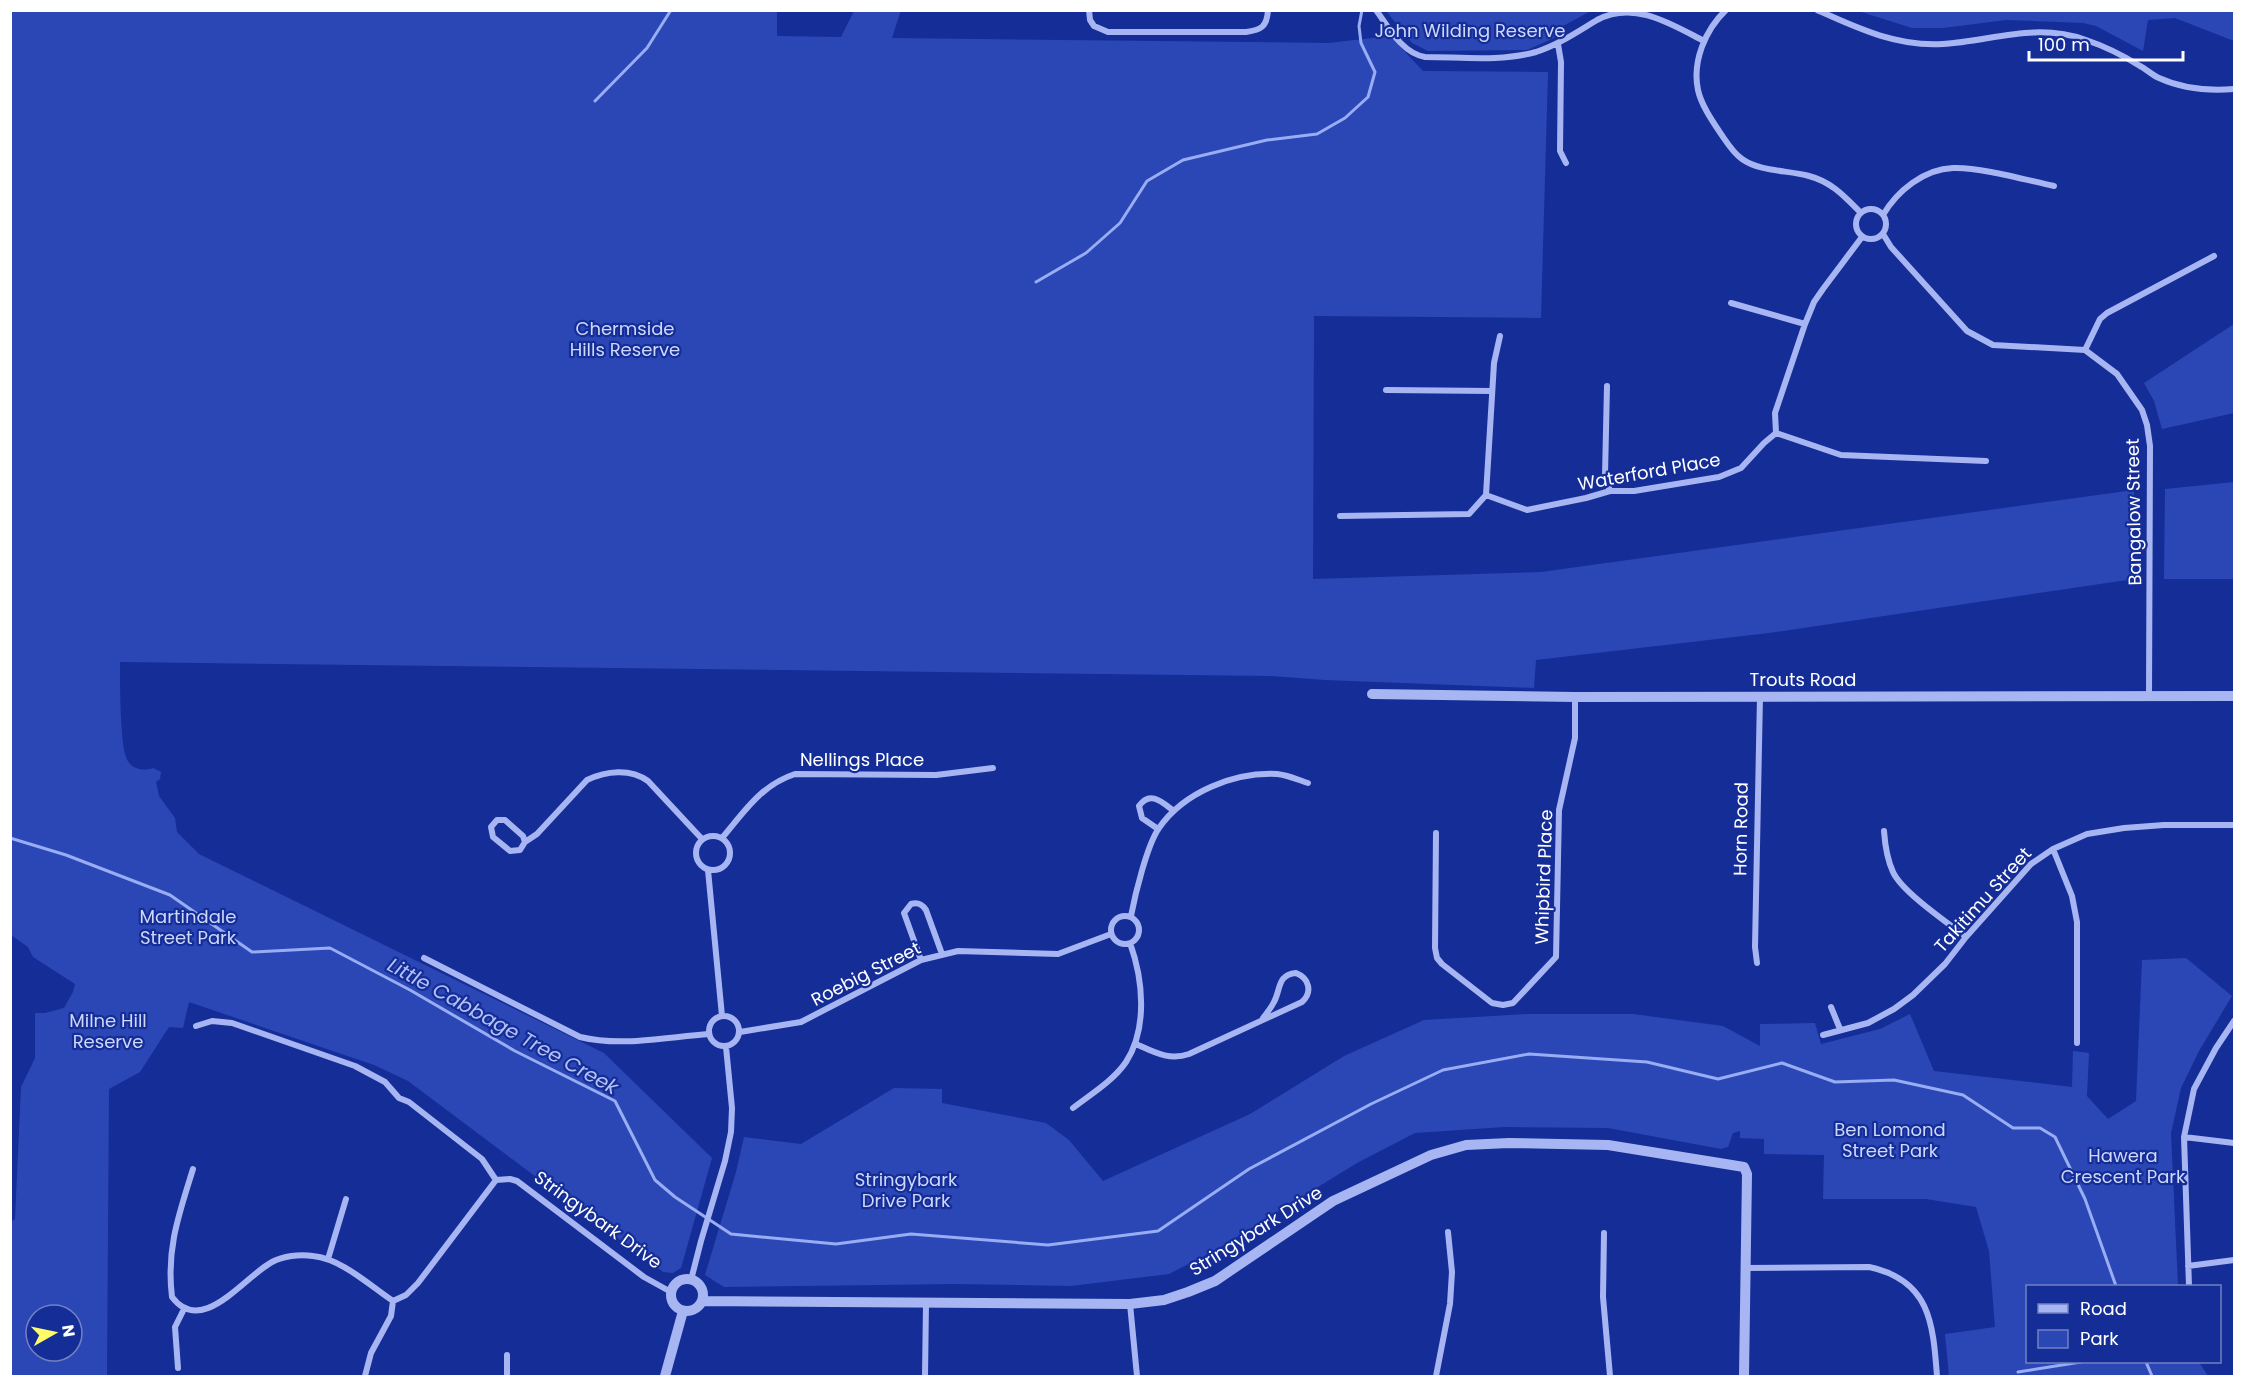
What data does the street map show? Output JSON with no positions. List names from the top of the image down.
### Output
{
  "streets": {
    "street": [
      "Waterford Place",
      "Bangalow Street",
      "Trouts Road",
      "Nellings Place",
      "Horn Road",
      "Whipbird Place",
      "Takitimu Street",
      "Roebig Street",
      "Stringybark Drive"
    ]
  },
  "crossings": [
    ["Bangalow Street", "Trouts Road"],
    ["Trouts Road", "Horn Road"],
    ["Trouts Road", "Whipbird Place"]
  ],
  "water": ["Little Cabbage Tree Creek"],
  "parks": [
    "John Wilding Reserve",
    "Chermside Hills Reserve",
    "Martindale Street Park",
    "Milne Hill Reserve",
    "Ben Lomond Street Park",
    "Hawera Crescent Park",
    "Stringybark Drive Park"
  ],
  "legend": ["Road", "Park"],
  "scale_bar": "100 m",
  "north": "right"
}
